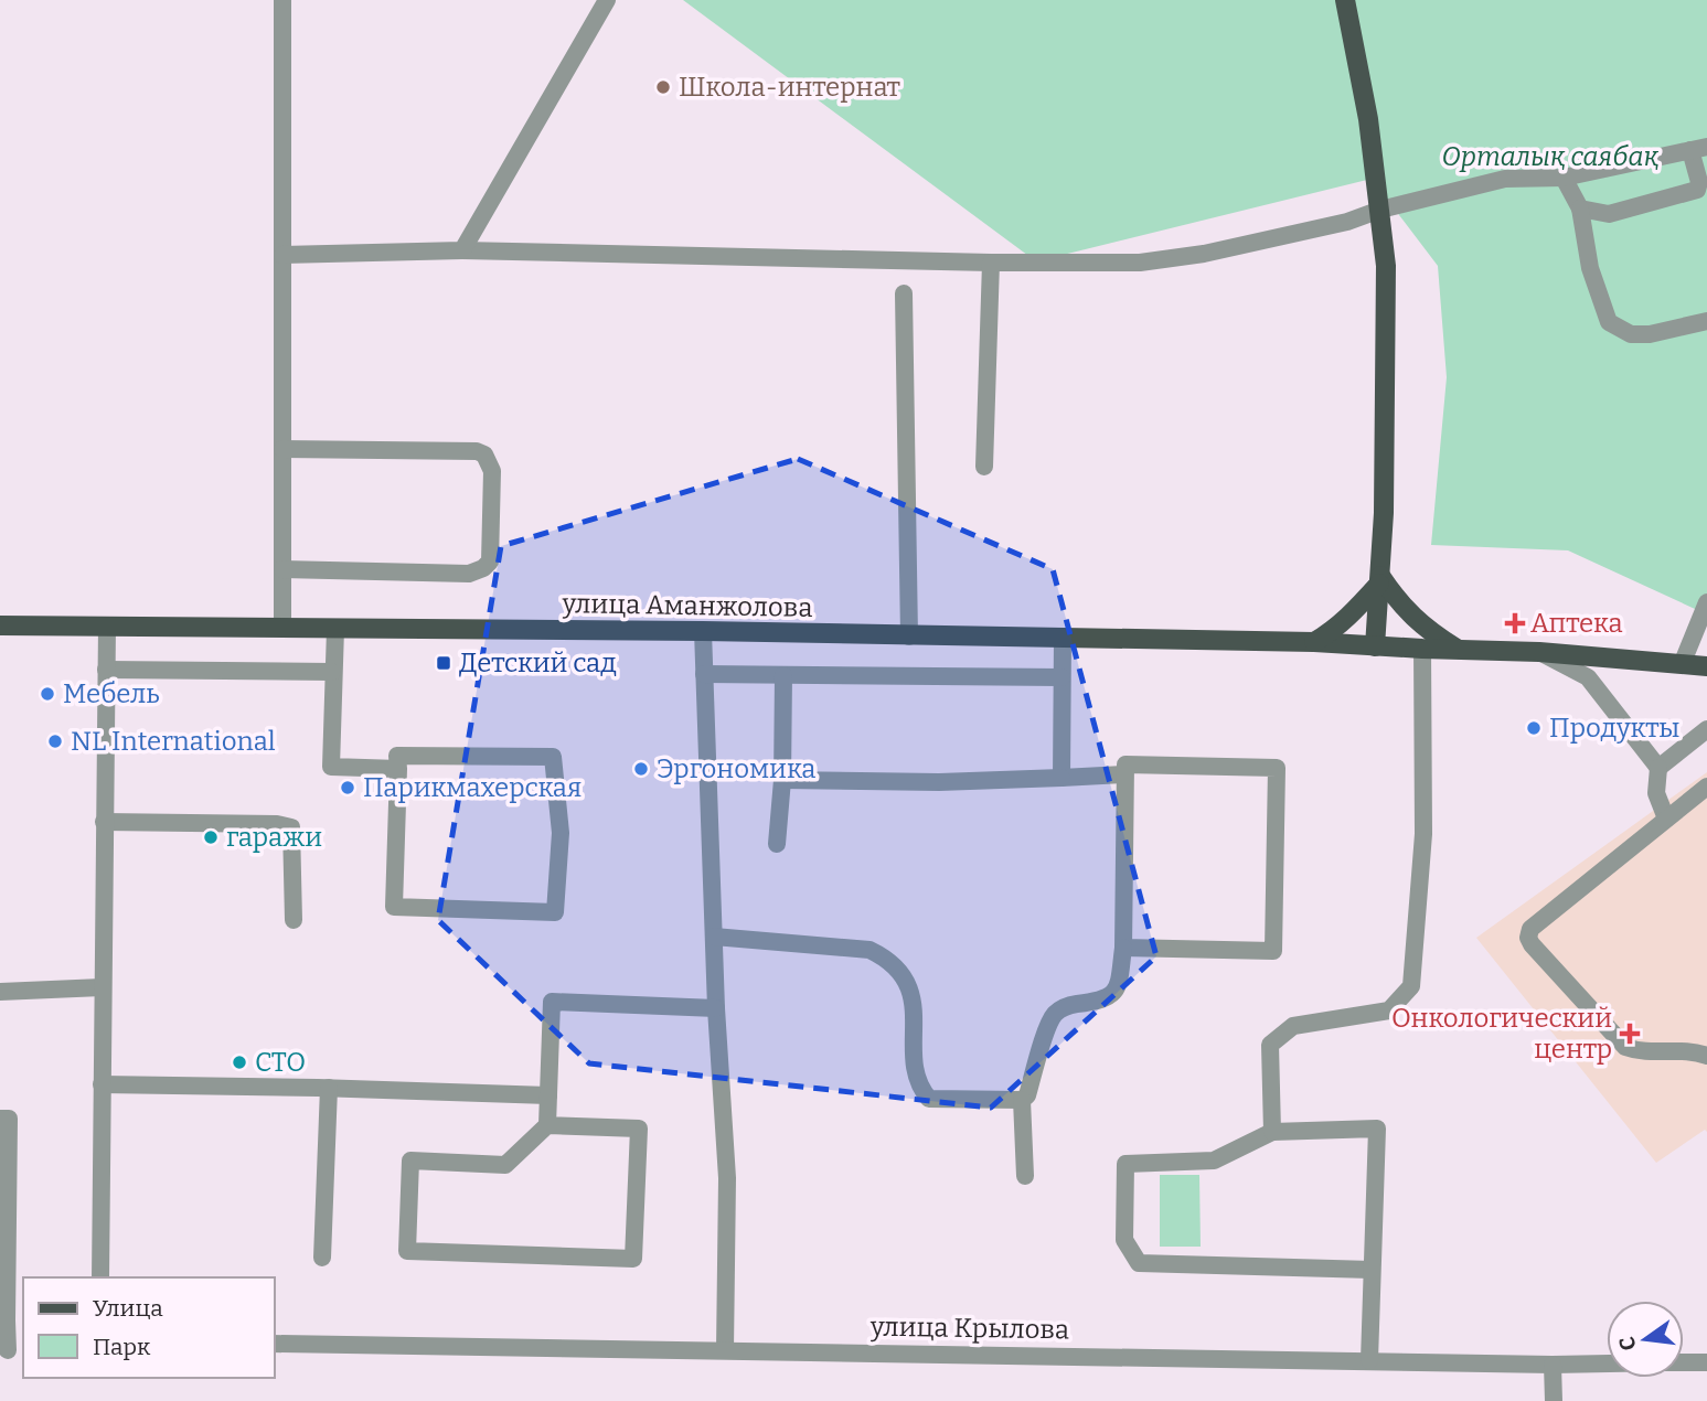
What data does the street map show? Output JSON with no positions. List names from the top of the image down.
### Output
{
  "streets": {
    "main road": ["улица Аманжолова"],
    "street": ["улица Крылова"]
  },
  "parks": ["Орталық саябақ"],
  "places": {
    "other": [
      "Школа-интернат",
      "Мебель",
      "Продукты",
      "NL International",
      "Эргономика",
      "Парикмахерская",
      "гаражи",
      "СТО"
    ],
    "health": ["Аптека", "Онкологический центр"],
    "transit": ["Детский сад"]
  },
  "legend": ["Улица", "Парк"],
  "north": "left"
}
